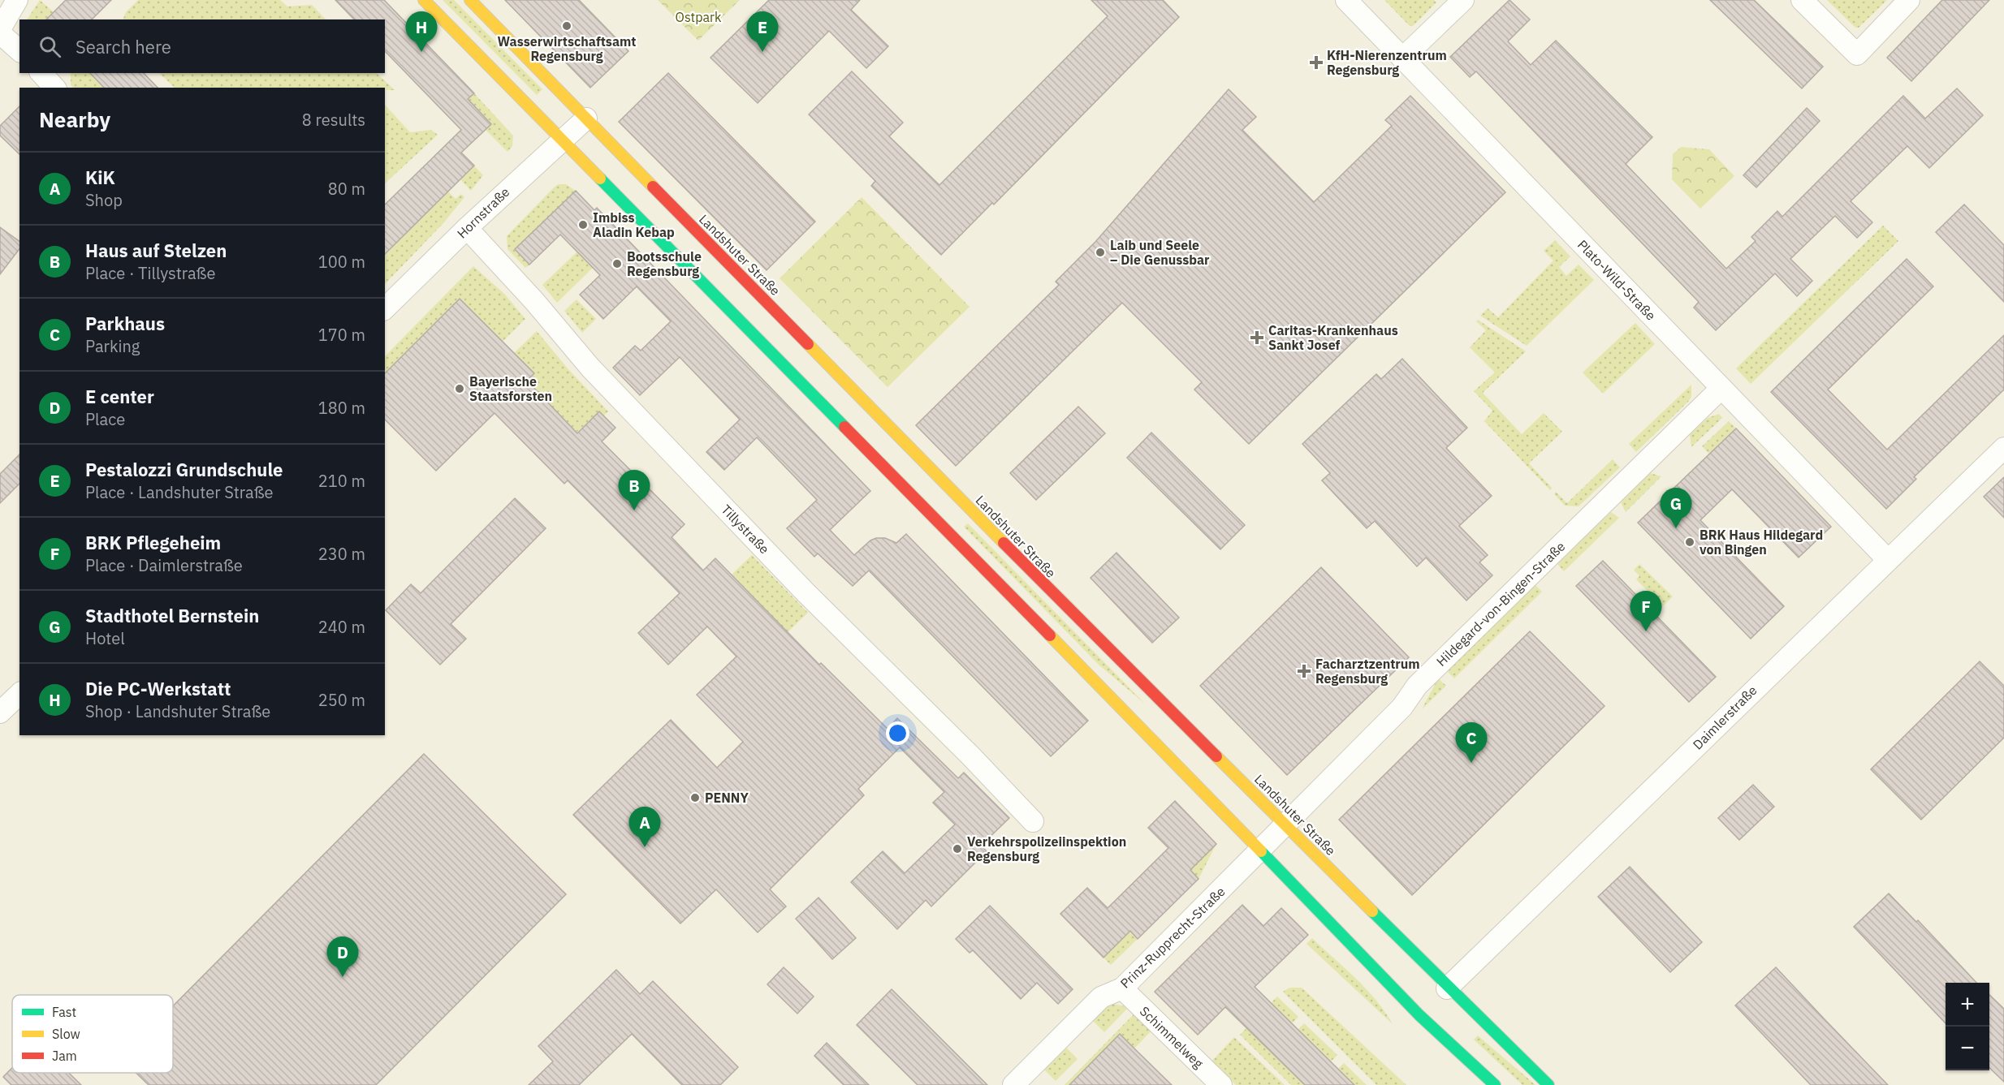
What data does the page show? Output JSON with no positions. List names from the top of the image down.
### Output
{
  "streets": {
    "main road": ["Landshuter Straße"],
    "street": [
      "Hornstraße",
      "Plato-Wild-Straße",
      "Tillystraße",
      "Hildegard-von-Bingen-Straße",
      "Daimlerstraße",
      "Prinz-Rupprecht-Straße",
      "Schimmelweg"
    ]
  },
  "crossings": [
    ["Hornstraße", "Landshuter Straße"],
    ["Hornstraße", "Tillystraße"],
    ["Landshuter Straße", "Hildegard-von-Bingen-Straße"],
    ["Landshuter Straße", "Daimlerstraße"],
    ["Landshuter Straße", "Prinz-Rupprecht-Straße"],
    ["Plato-Wild-Straße", "Hildegard-von-Bingen-Straße"],
    ["Plato-Wild-Straße", "Daimlerstraße"],
    ["Hildegard-von-Bingen-Straße", "Prinz-Rupprecht-Straße"],
    ["Prinz-Rupprecht-Straße", "Schimmelweg"]
  ],
  "parks": ["Ostpark"],
  "places": {
    "other": [
      "Wasserwirtschaftsamt Regensburg",
      "Imbiss Aladin Kebap",
      "Laib und Seele – Die Genussbar",
      "Bootsschule Regensburg",
      "Bayerische Staatsforsten",
      "BRK Haus Hildegard von Bingen",
      "PENNY",
      "Verkehrspolizeiinspektion Regensburg"
    ],
    "health": ["KfH-Nierenzentrum Regensburg", "Caritas-Krankenhaus Sankt Josef", "Facharztzentrum Regensburg"]
  },
  "legend": ["Fast", "Slow", "Jam"],
  "page": {
    "pins": [
      "E",
      "H",
      "B",
      "G",
      "F",
      "C",
      "A",
      "D"
    ],
    "search": "Search here",
    "heading": ["Nearby", "8 results"],
    "list": [
      {
        "mark": "A",
        "name": "KiK",
        "note": "Shop",
        "value": "80 m"
      },
      {
        "mark": "B",
        "name": "Haus auf Stelzen",
        "note": "Place · Tillystraße",
        "value": "100 m"
      },
      {
        "mark": "C",
        "name": "Parkhaus",
        "note": "Parking",
        "value": "170 m"
      },
      {
        "mark": "D",
        "name": "E center",
        "note": "Place",
        "value": "180 m"
      },
      {
        "mark": "E",
        "name": "Pestalozzi Grundschule",
        "note": "Place · Landshuter Straße",
        "value": "210 m"
      },
      {
        "mark": "F",
        "name": "BRK Pflegeheim",
        "note": "Place · Daimlerstraße",
        "value": "230 m"
      },
      {
        "mark": "G",
        "name": "Stadthotel Bernstein",
        "note": "Hotel",
        "value": "240 m"
      },
      {
        "mark": "H",
        "name": "Die PC-Werkstatt",
        "note": "Shop · Landshuter Straße",
        "value": "250 m"
      }
    ],
    "map_buttons": ["+", "−"]
  }
}
